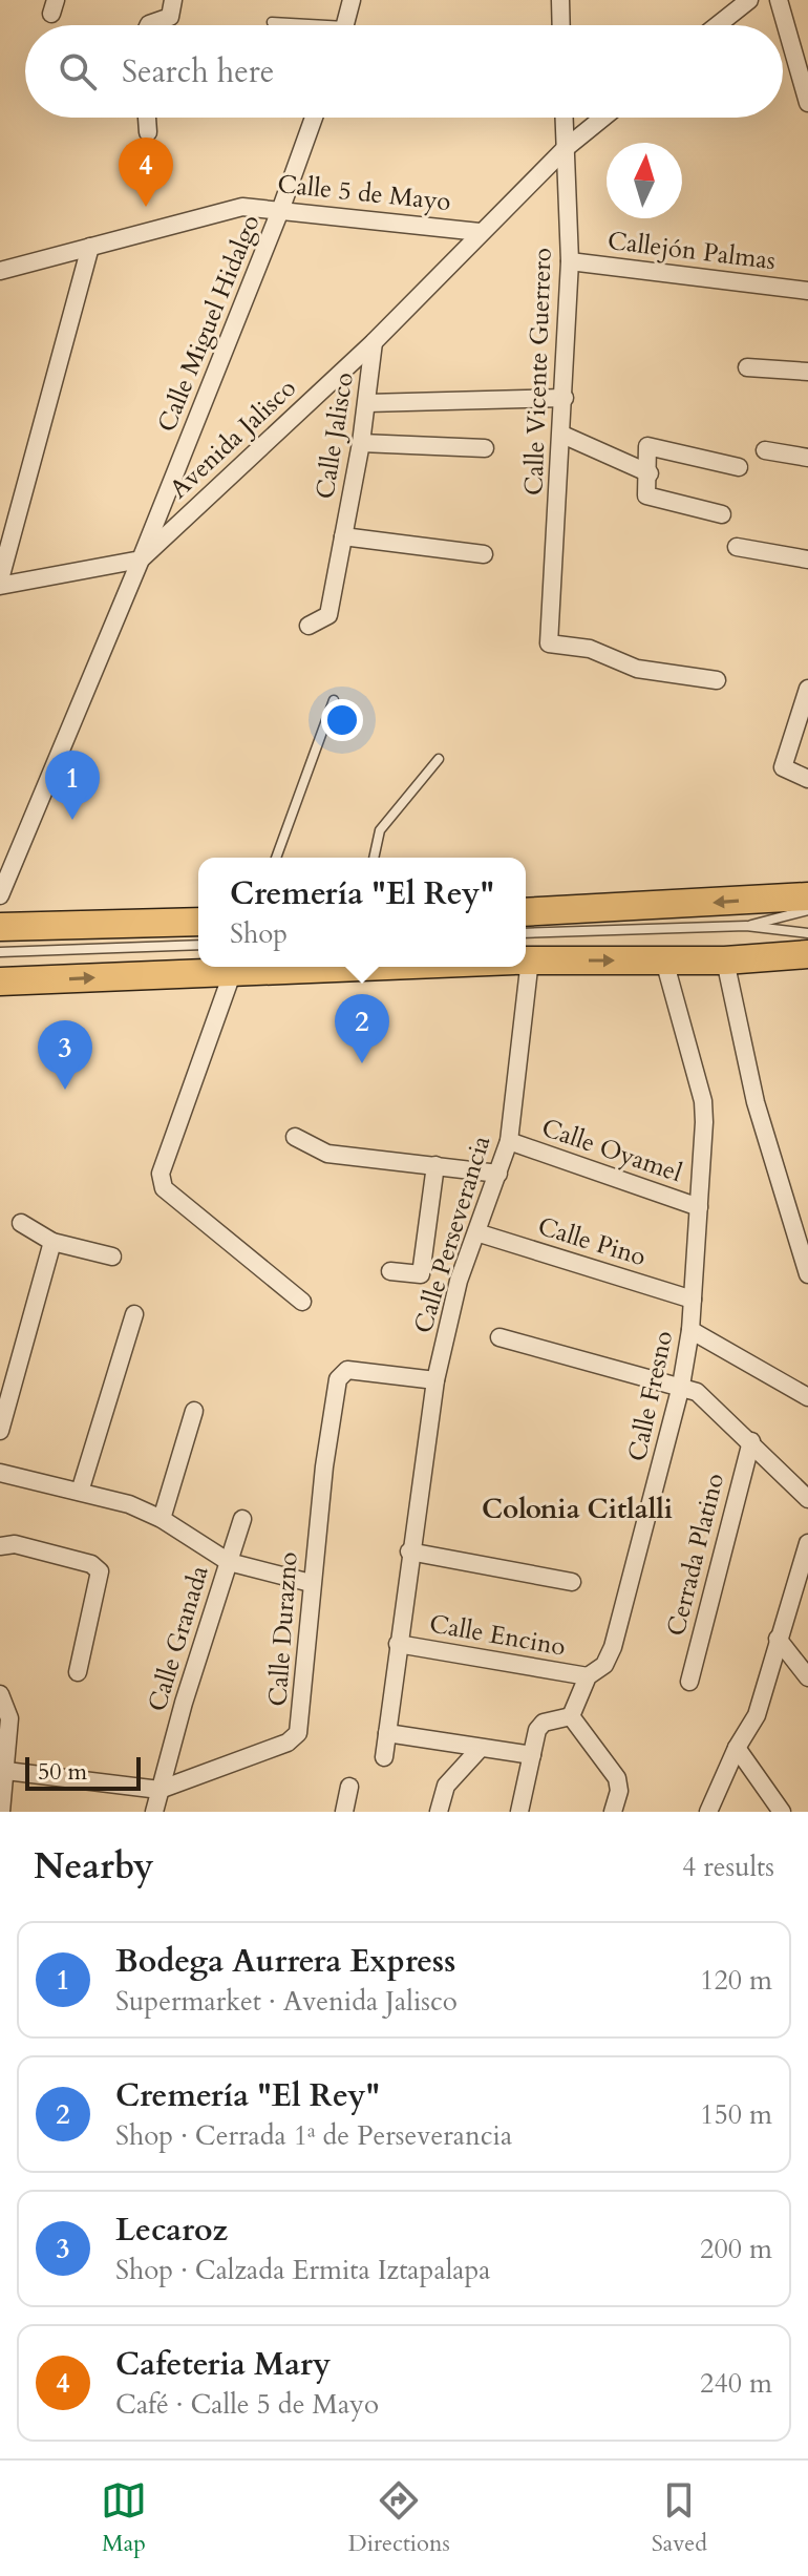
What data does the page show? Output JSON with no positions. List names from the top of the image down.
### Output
{
  "streets": {
    "street": [
      "Calle 5 de Mayo",
      "Callejón Palmas",
      "Calle Miguel Hidalgo",
      "Calle Vicente Guerrero",
      "Calle Jalisco",
      "Avenida Jalisco",
      "Calle Oyamel",
      "Calle Perseverancia",
      "Calle Pino",
      "Calle Fresno",
      "Cerrada Platino",
      "Calle Durazno",
      "Calle Encino",
      "Calle Granada"
    ]
  },
  "crossings": [
    ["Calle 5 de Mayo", "Calle Miguel Hidalgo"],
    ["Calle 5 de Mayo", "Avenida Jalisco"],
    ["Callejón Palmas", "Calle Vicente Guerrero"],
    ["Calle Miguel Hidalgo", "Avenida Jalisco"],
    ["Calle Vicente Guerrero", "Avenida Jalisco"],
    ["Calle Jalisco", "Avenida Jalisco"],
    ["Calle Oyamel", "Calle Perseverancia"],
    ["Calle Oyamel", "Calle Fresno"],
    ["Calle Perseverancia", "Calle Pino"],
    ["Calle Perseverancia", "Calle Durazno"],
    ["Calle Perseverancia", "Calle Encino"],
    ["Calle Pino", "Calle Fresno"],
    ["Calle Fresno", "Calle Encino"],
    ["Calle Durazno", "Calle Granada"]
  ],
  "districts": ["Colonia Citlalli"],
  "scale_bar": "50 m",
  "north": "top",
  "page": {
    "search": "Search here",
    "pins": [
      "4",
      "1",
      "2",
      "3"
    ],
    "popup": ["Cremería \"El Rey\"", "Shop"],
    "scale": "50 m",
    "heading": ["Nearby", "4 results"],
    "list": [
      {
        "mark": "1",
        "name": "Bodega Aurrera Express",
        "note": "Supermarket · Avenida Jalisco",
        "value": "120 m"
      },
      {
        "mark": "2",
        "name": "Cremería \"El Rey\"",
        "note": "Shop · Cerrada 1ª de Perseverancia",
        "value": "150 m"
      },
      {
        "mark": "3",
        "name": "Lecaroz",
        "note": "Shop · Calzada Ermita Iztapalapa",
        "value": "200 m"
      },
      {
        "mark": "4",
        "name": "Cafeteria Mary",
        "note": "Café · Calle 5 de Mayo",
        "value": "240 m"
      }
    ],
    "nav": ["Map", "Directions", "Saved"]
  }
}
